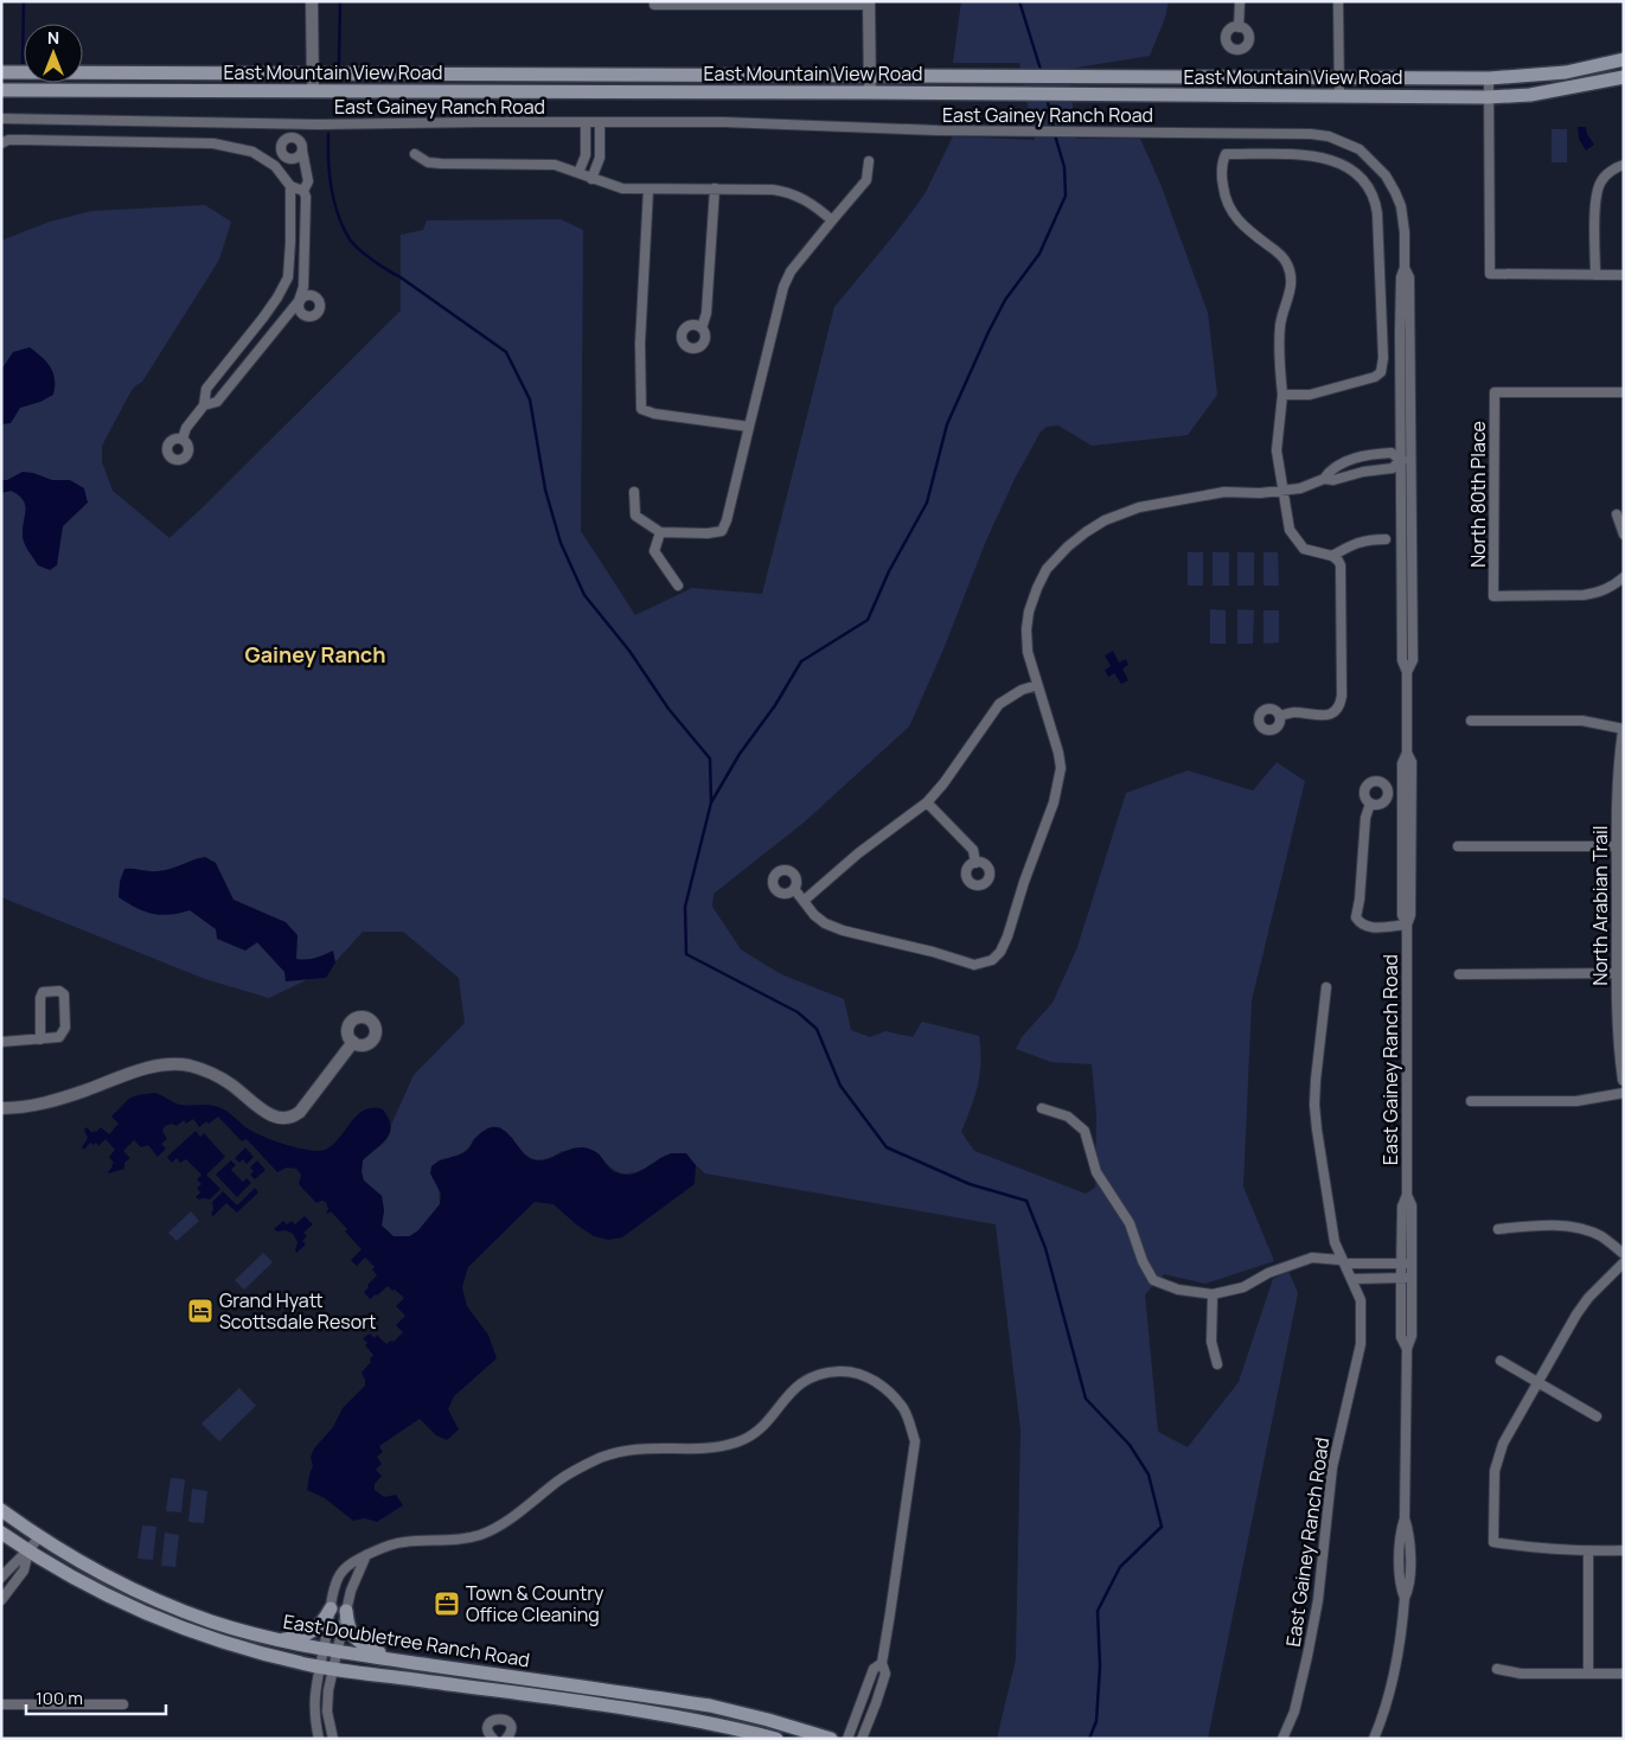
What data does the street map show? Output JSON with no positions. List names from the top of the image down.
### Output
{
  "streets": {
    "main road": ["East Mountain View Road", "East Doubletree Ranch Road"],
    "street": ["East Gainey Ranch Road", "North 80th Place", "North Arabian Trail"]
  },
  "districts": ["Gainey Ranch"],
  "places": {
    "hotel": ["Grand Hyatt Scottsdale Resort"],
    "office": ["Town & Country Office Cleaning"]
  },
  "scale_bar": "100 m",
  "north": "top"
}
